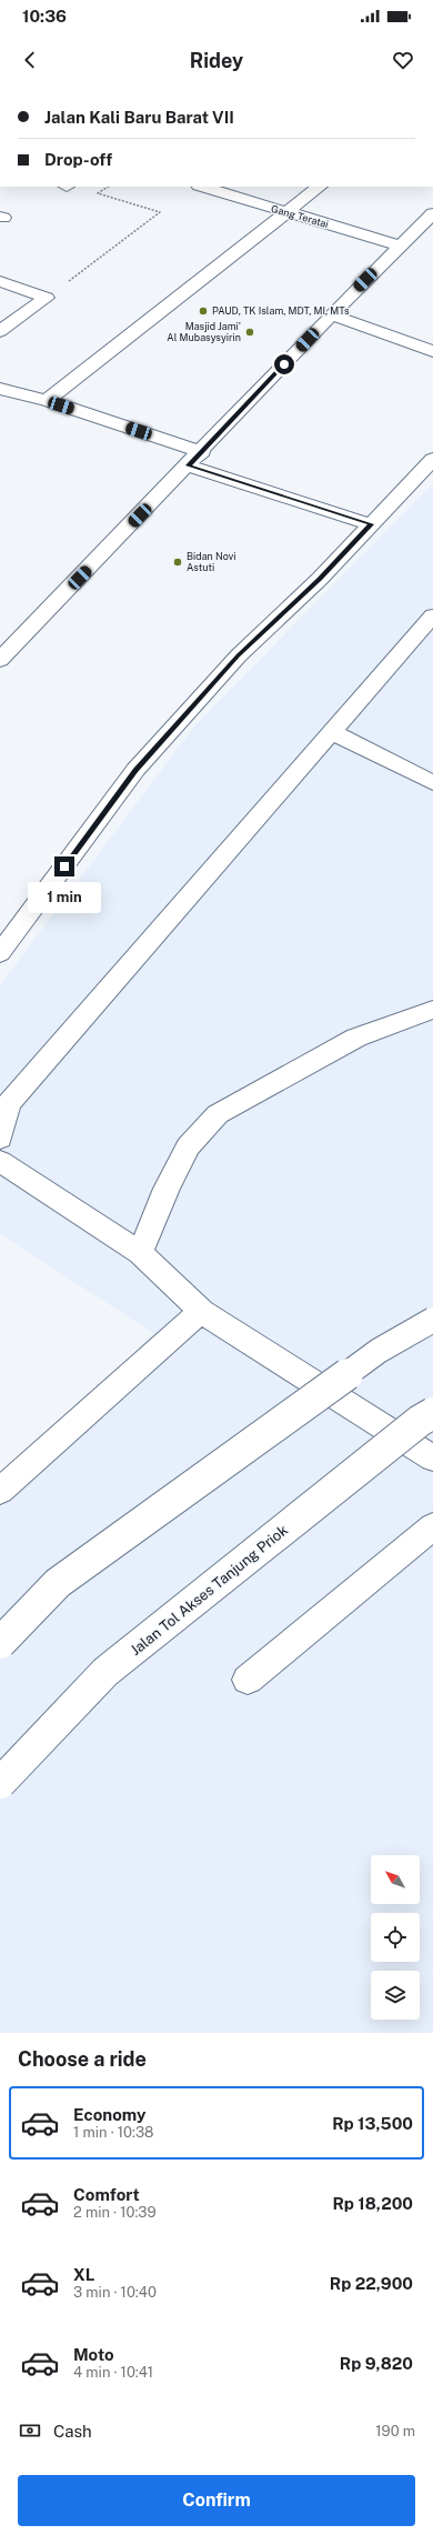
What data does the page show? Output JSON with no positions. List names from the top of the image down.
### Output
{
  "streets": {
    "main road": ["Gang Teratai", "Jalan Tol Akses Tanjung Priok"]
  },
  "places": ["PAUD, TK Islam, MDT, MI, MTs", "Masjid Jami' Al Mubasysyirin", "Bidan Novi Astuti"],
  "north": "top left",
  "page": {
    "status": "10:36",
    "header": "Ridey",
    "banner": ["Jalan Kali Baru Barat VII", "Drop-off"],
    "bubble": "1 min",
    "heading": "Choose a ride",
    "list": [
      {
        "name": "Economy",
        "note": "1 min · 10:38",
        "value": "Rp 13,500"
      },
      {
        "name": "Comfort",
        "note": "2 min · 10:39",
        "value": "Rp 18,200"
      },
      {
        "name": "XL",
        "note": "3 min · 10:40",
        "value": "Rp 22,900"
      },
      {
        "name": "Moto",
        "note": "4 min · 10:41",
        "value": "Rp 9,820"
      }
    ],
    "pay": ["Cash", "190 m"],
    "buttons": "Confirm"
  }
}
